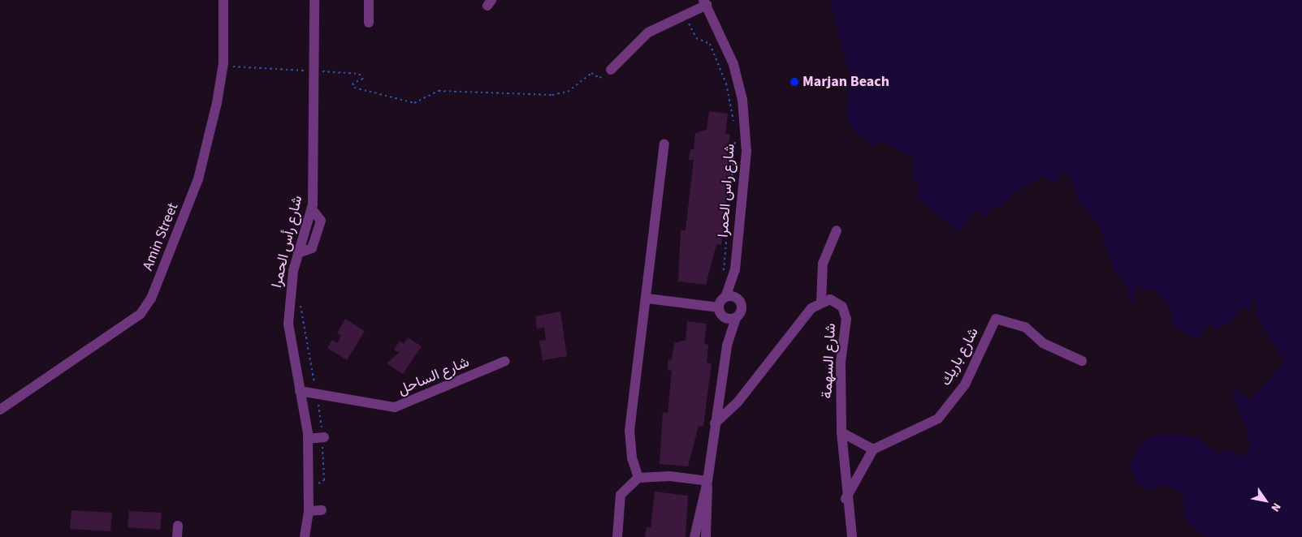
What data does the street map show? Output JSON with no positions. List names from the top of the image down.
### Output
{
  "streets": {
    "street": [
      "شارع راس الحمرا",
      "Amin Street",
      "شارع رأس الحمرا",
      "شارع باريك",
      "شارع السهمة",
      "شارع الساحل"
    ]
  },
  "crossings": [
    ["شارع رأس الحمرا", "شارع الساحل"]
  ],
  "places": ["Marjan Beach"],
  "north": "bottom right"
}
